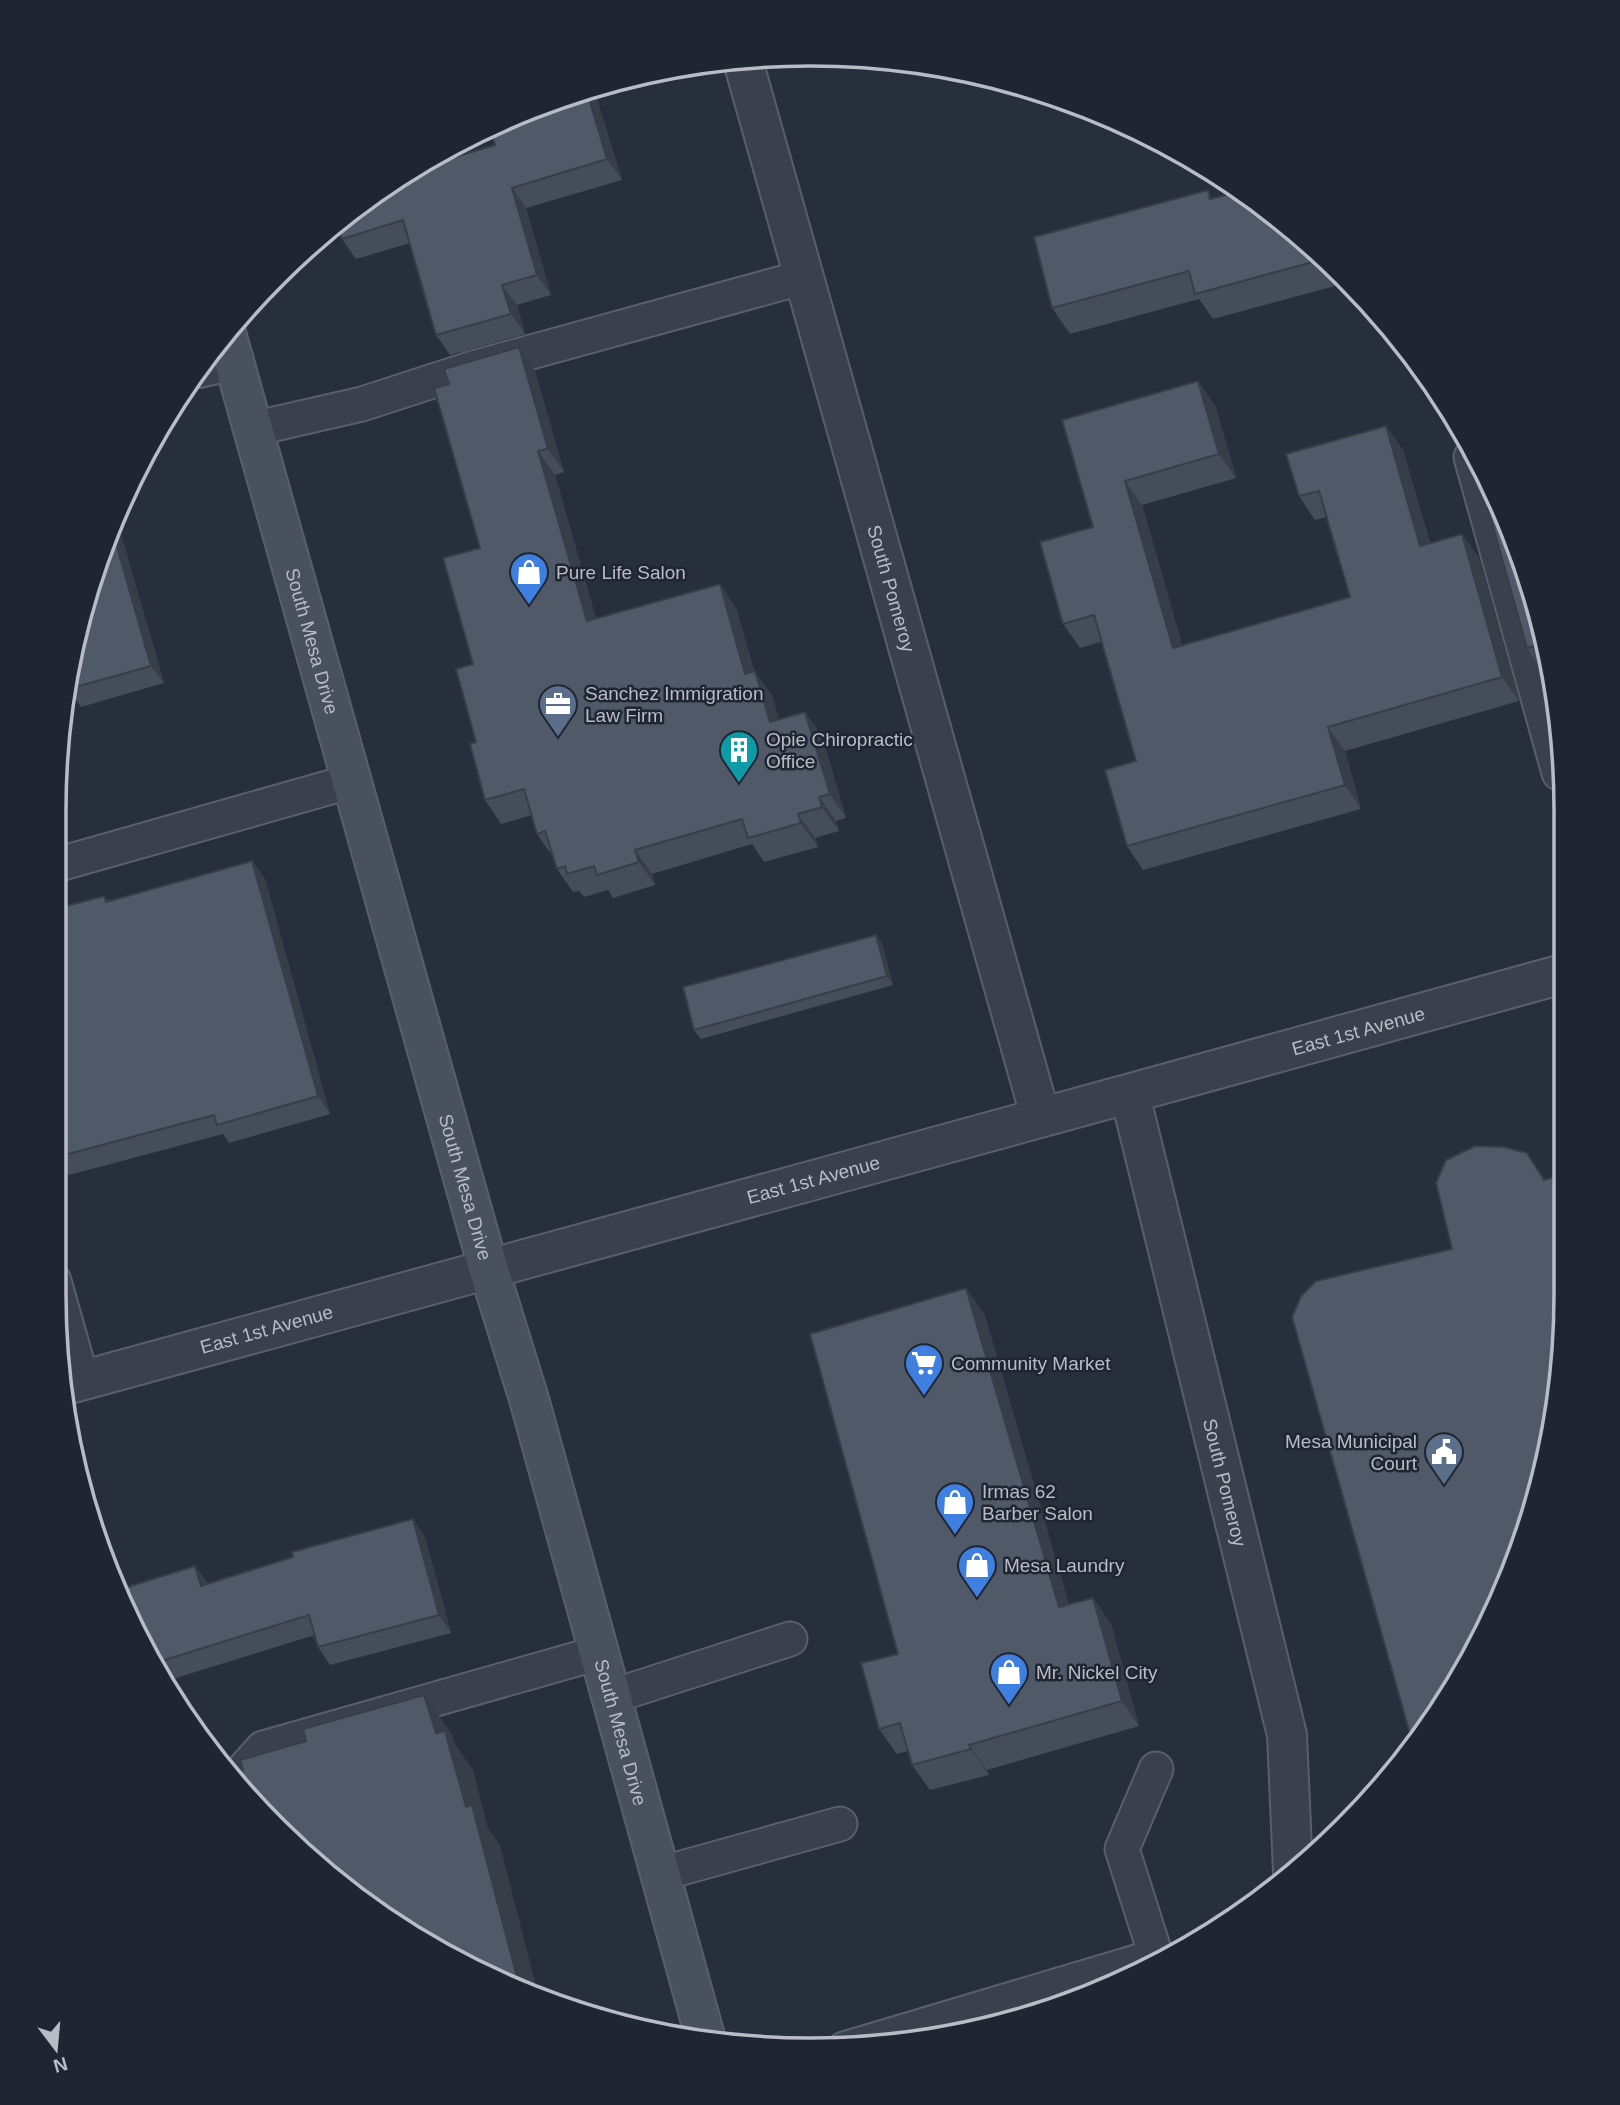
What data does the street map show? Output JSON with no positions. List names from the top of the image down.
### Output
{
  "streets": {
    "main road": ["South Mesa Drive"],
    "street": ["South Pomeroy", "East 1st Avenue"]
  },
  "crossings": [
    ["South Pomeroy", "East 1st Avenue"],
    ["South Mesa Drive", "East 1st Avenue"]
  ],
  "places": {
    "shop": [
      "Pure Life Salon",
      "Irmas 62 Barber Salon",
      "Mesa Laundry",
      "Mr. Nickel City"
    ],
    "office": ["Sanchez Immigration Law Firm"],
    "building": ["Opie Chiropractic Office"],
    "supermarket": ["Community Market"],
    "public building": ["Mesa Municipal Court"]
  },
  "north": "bottom"
}
